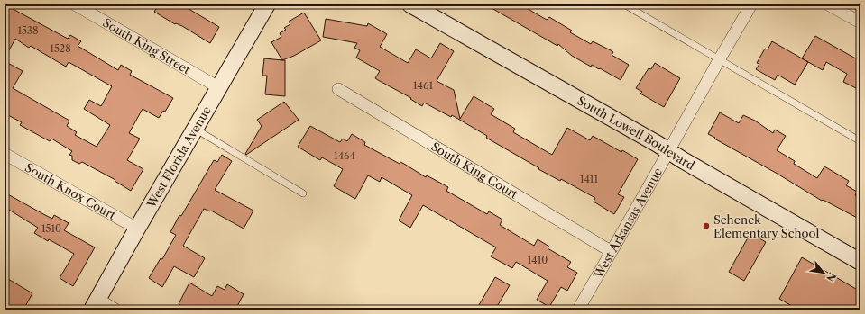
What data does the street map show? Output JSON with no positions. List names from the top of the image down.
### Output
{
  "streets": {
    "street": [
      "South King Street",
      "South Lowell Boulevard",
      "West Florida Avenue",
      "South King Court",
      "South Knox Court",
      "West Arkansas Avenue"
    ]
  },
  "crossings": [
    ["South King Street", "West Florida Avenue"],
    ["South Lowell Boulevard", "West Arkansas Avenue"],
    ["West Florida Avenue", "South Knox Court"],
    ["South King Court", "West Arkansas Avenue"]
  ],
  "places": ["Schenck Elementary School"],
  "house_numbers": [
    "1538",
    "1528",
    "1461",
    "1464",
    "1411",
    "1510",
    "1410"
  ],
  "north": "bottom right"
}
